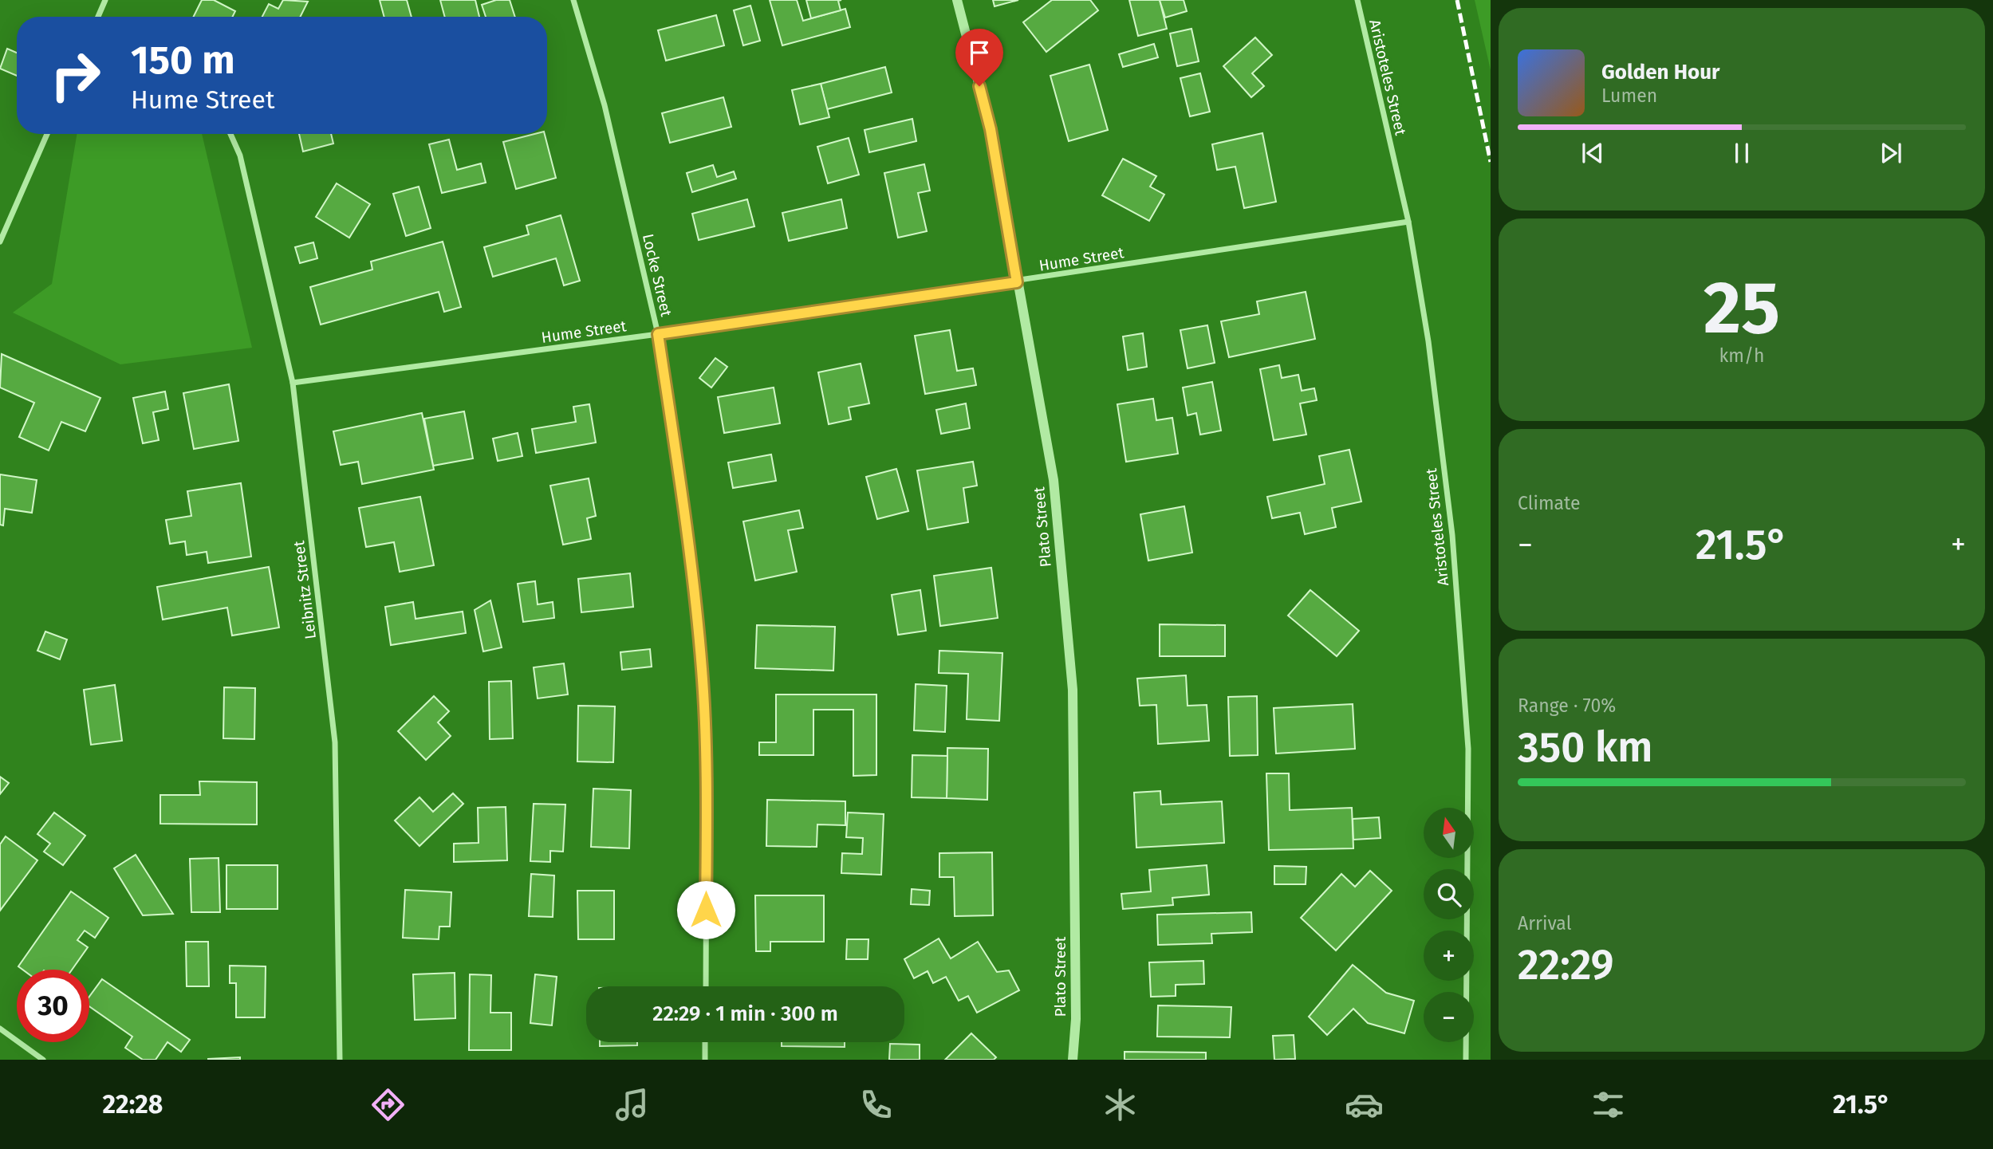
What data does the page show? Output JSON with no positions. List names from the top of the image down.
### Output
{
  "streets": {
    "street": [
      "Aristoteles Street",
      "Hume Street",
      "Locke Street",
      "Plato Street",
      "Leibnitz Street"
    ]
  },
  "crossings": [
    ["Aristoteles Street", "Hume Street"],
    ["Hume Street", "Locke Street"],
    ["Hume Street", "Plato Street"],
    ["Hume Street", "Leibnitz Street"]
  ],
  "north": "top",
  "page": {
    "turn": ["150 m", "Hume Street"],
    "song": ["Golden Hour", "Lumen"],
    "tile": [
      ["25", "km/h"],
      "Climate",
      ["Range · 70%", "350 km"],
      ["Arrival", "22:29"]
    ],
    "heat": ["−", "21.5°", "+"],
    "map_buttons": ["+", "−"],
    "limit": "30",
    "trip": "22:29 · 1 min · 300 m",
    "tabs": ["22:28", "21.5°"]
  }
}
